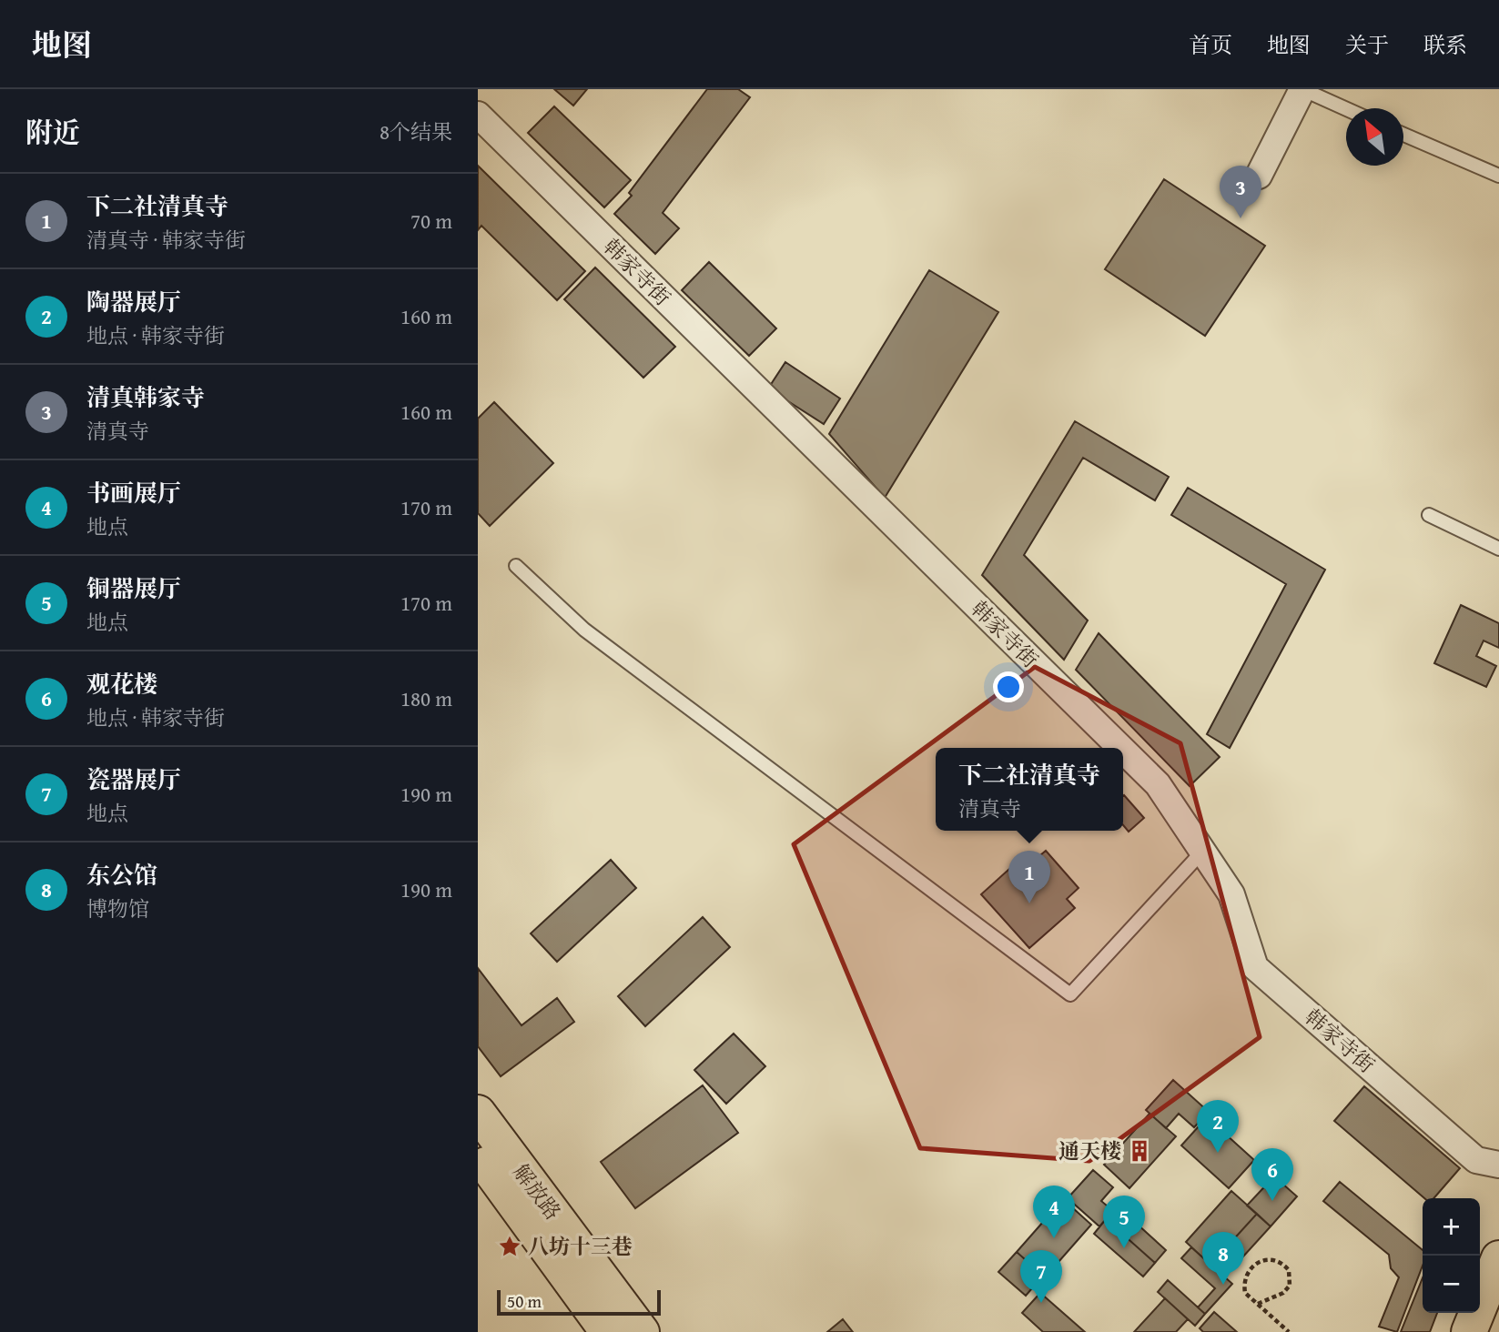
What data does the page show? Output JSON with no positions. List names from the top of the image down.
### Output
{
  "streets": {
    "main road": ["解放路"],
    "street": ["韩家寺街"]
  },
  "places": {
    "building": ["通天楼"],
    "place": ["八坊十三巷"]
  },
  "scale_bar": "50 m",
  "north": "top left",
  "page": {
    "header": "地图",
    "nav": [
      "首页",
      "地图",
      "关于",
      "联系"
    ],
    "heading": ["附近", "8个结果"],
    "pins": [
      "3",
      "1",
      "2",
      "6",
      "4",
      "5",
      "8",
      "7"
    ],
    "list": [
      {
        "mark": "1",
        "name": "下二社清真寺",
        "note": "清真寺 · 韩家寺街",
        "value": "70 m"
      },
      {
        "mark": "2",
        "name": "陶器展厅",
        "note": "地点 · 韩家寺街",
        "value": "160 m"
      },
      {
        "mark": "3",
        "name": "清真韩家寺",
        "note": "清真寺",
        "value": "160 m"
      },
      {
        "mark": "4",
        "name": "书画展厅",
        "note": "地点",
        "value": "170 m"
      },
      {
        "mark": "5",
        "name": "铜器展厅",
        "note": "地点",
        "value": "170 m"
      },
      {
        "mark": "6",
        "name": "观花楼",
        "note": "地点 · 韩家寺街",
        "value": "180 m"
      },
      {
        "mark": "7",
        "name": "瓷器展厅",
        "note": "地点",
        "value": "190 m"
      },
      {
        "mark": "8",
        "name": "东公馆",
        "note": "博物馆",
        "value": "190 m"
      }
    ],
    "popup": ["下二社清真寺", "清真寺"],
    "map_buttons": ["+", "−"],
    "scale": "50 m"
  }
}
